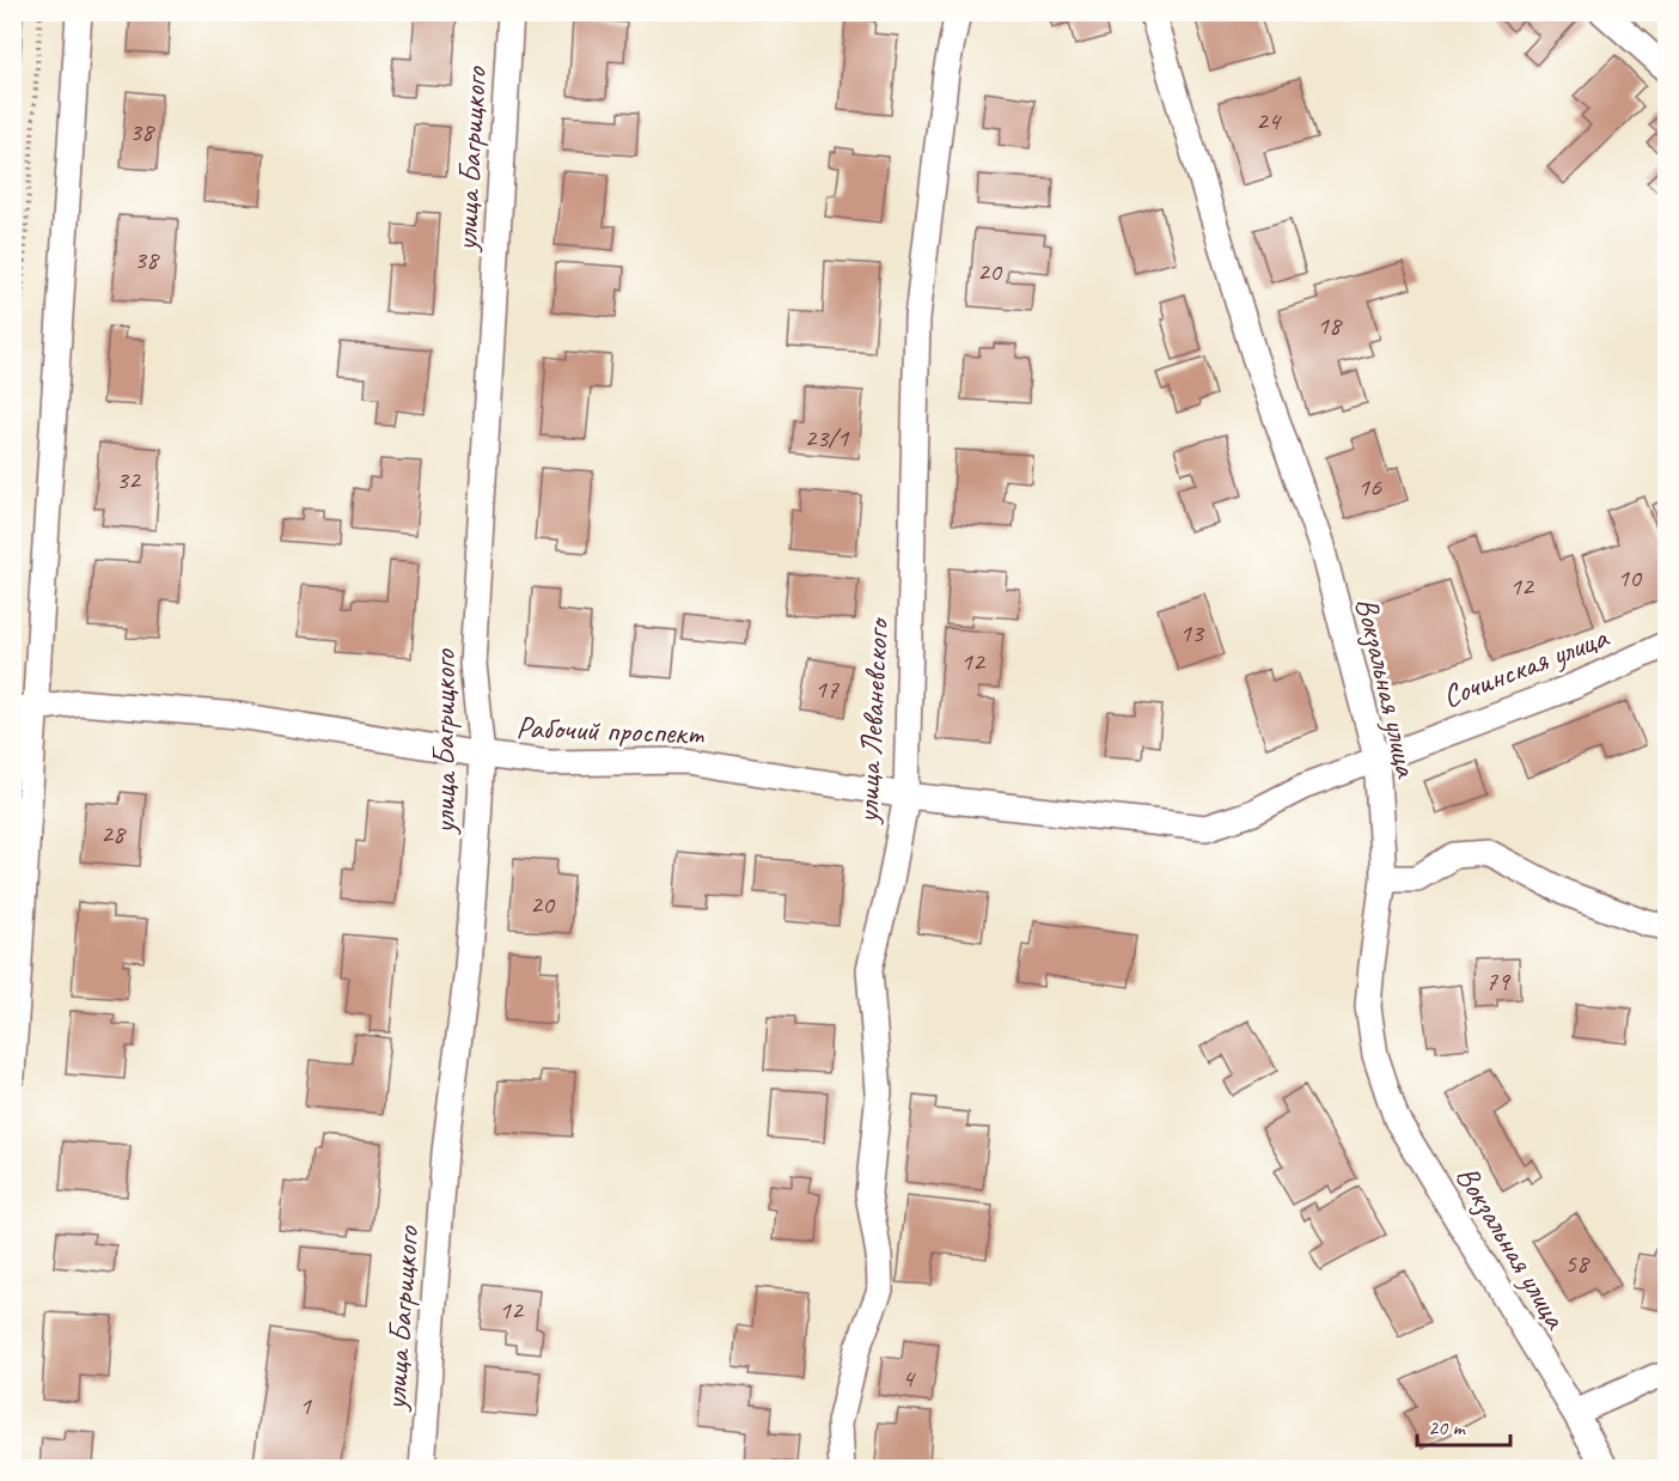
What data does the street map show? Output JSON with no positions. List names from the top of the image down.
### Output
{
  "streets": {
    "street": [
      "улица Багрицкого",
      "Сочинская улица",
      "Вокзальная улица",
      "улица Леваневского",
      "Рабочий проспект"
    ]
  },
  "crossings": [
    ["улица Багрицкого", "Рабочий проспект"],
    ["Сочинская улица", "Вокзальная улица"],
    ["Сочинская улица", "Рабочий проспект"],
    ["улица Леваневского", "Рабочий проспект"]
  ],
  "house_numbers": [
    "24",
    "38",
    "38",
    "20",
    "18",
    "23/1",
    "32",
    "16",
    "10",
    "12",
    "13",
    "12",
    "17",
    "28",
    "20",
    "79",
    "58",
    "12",
    "4",
    "1"
  ],
  "scale_bar": "20 m"
}
